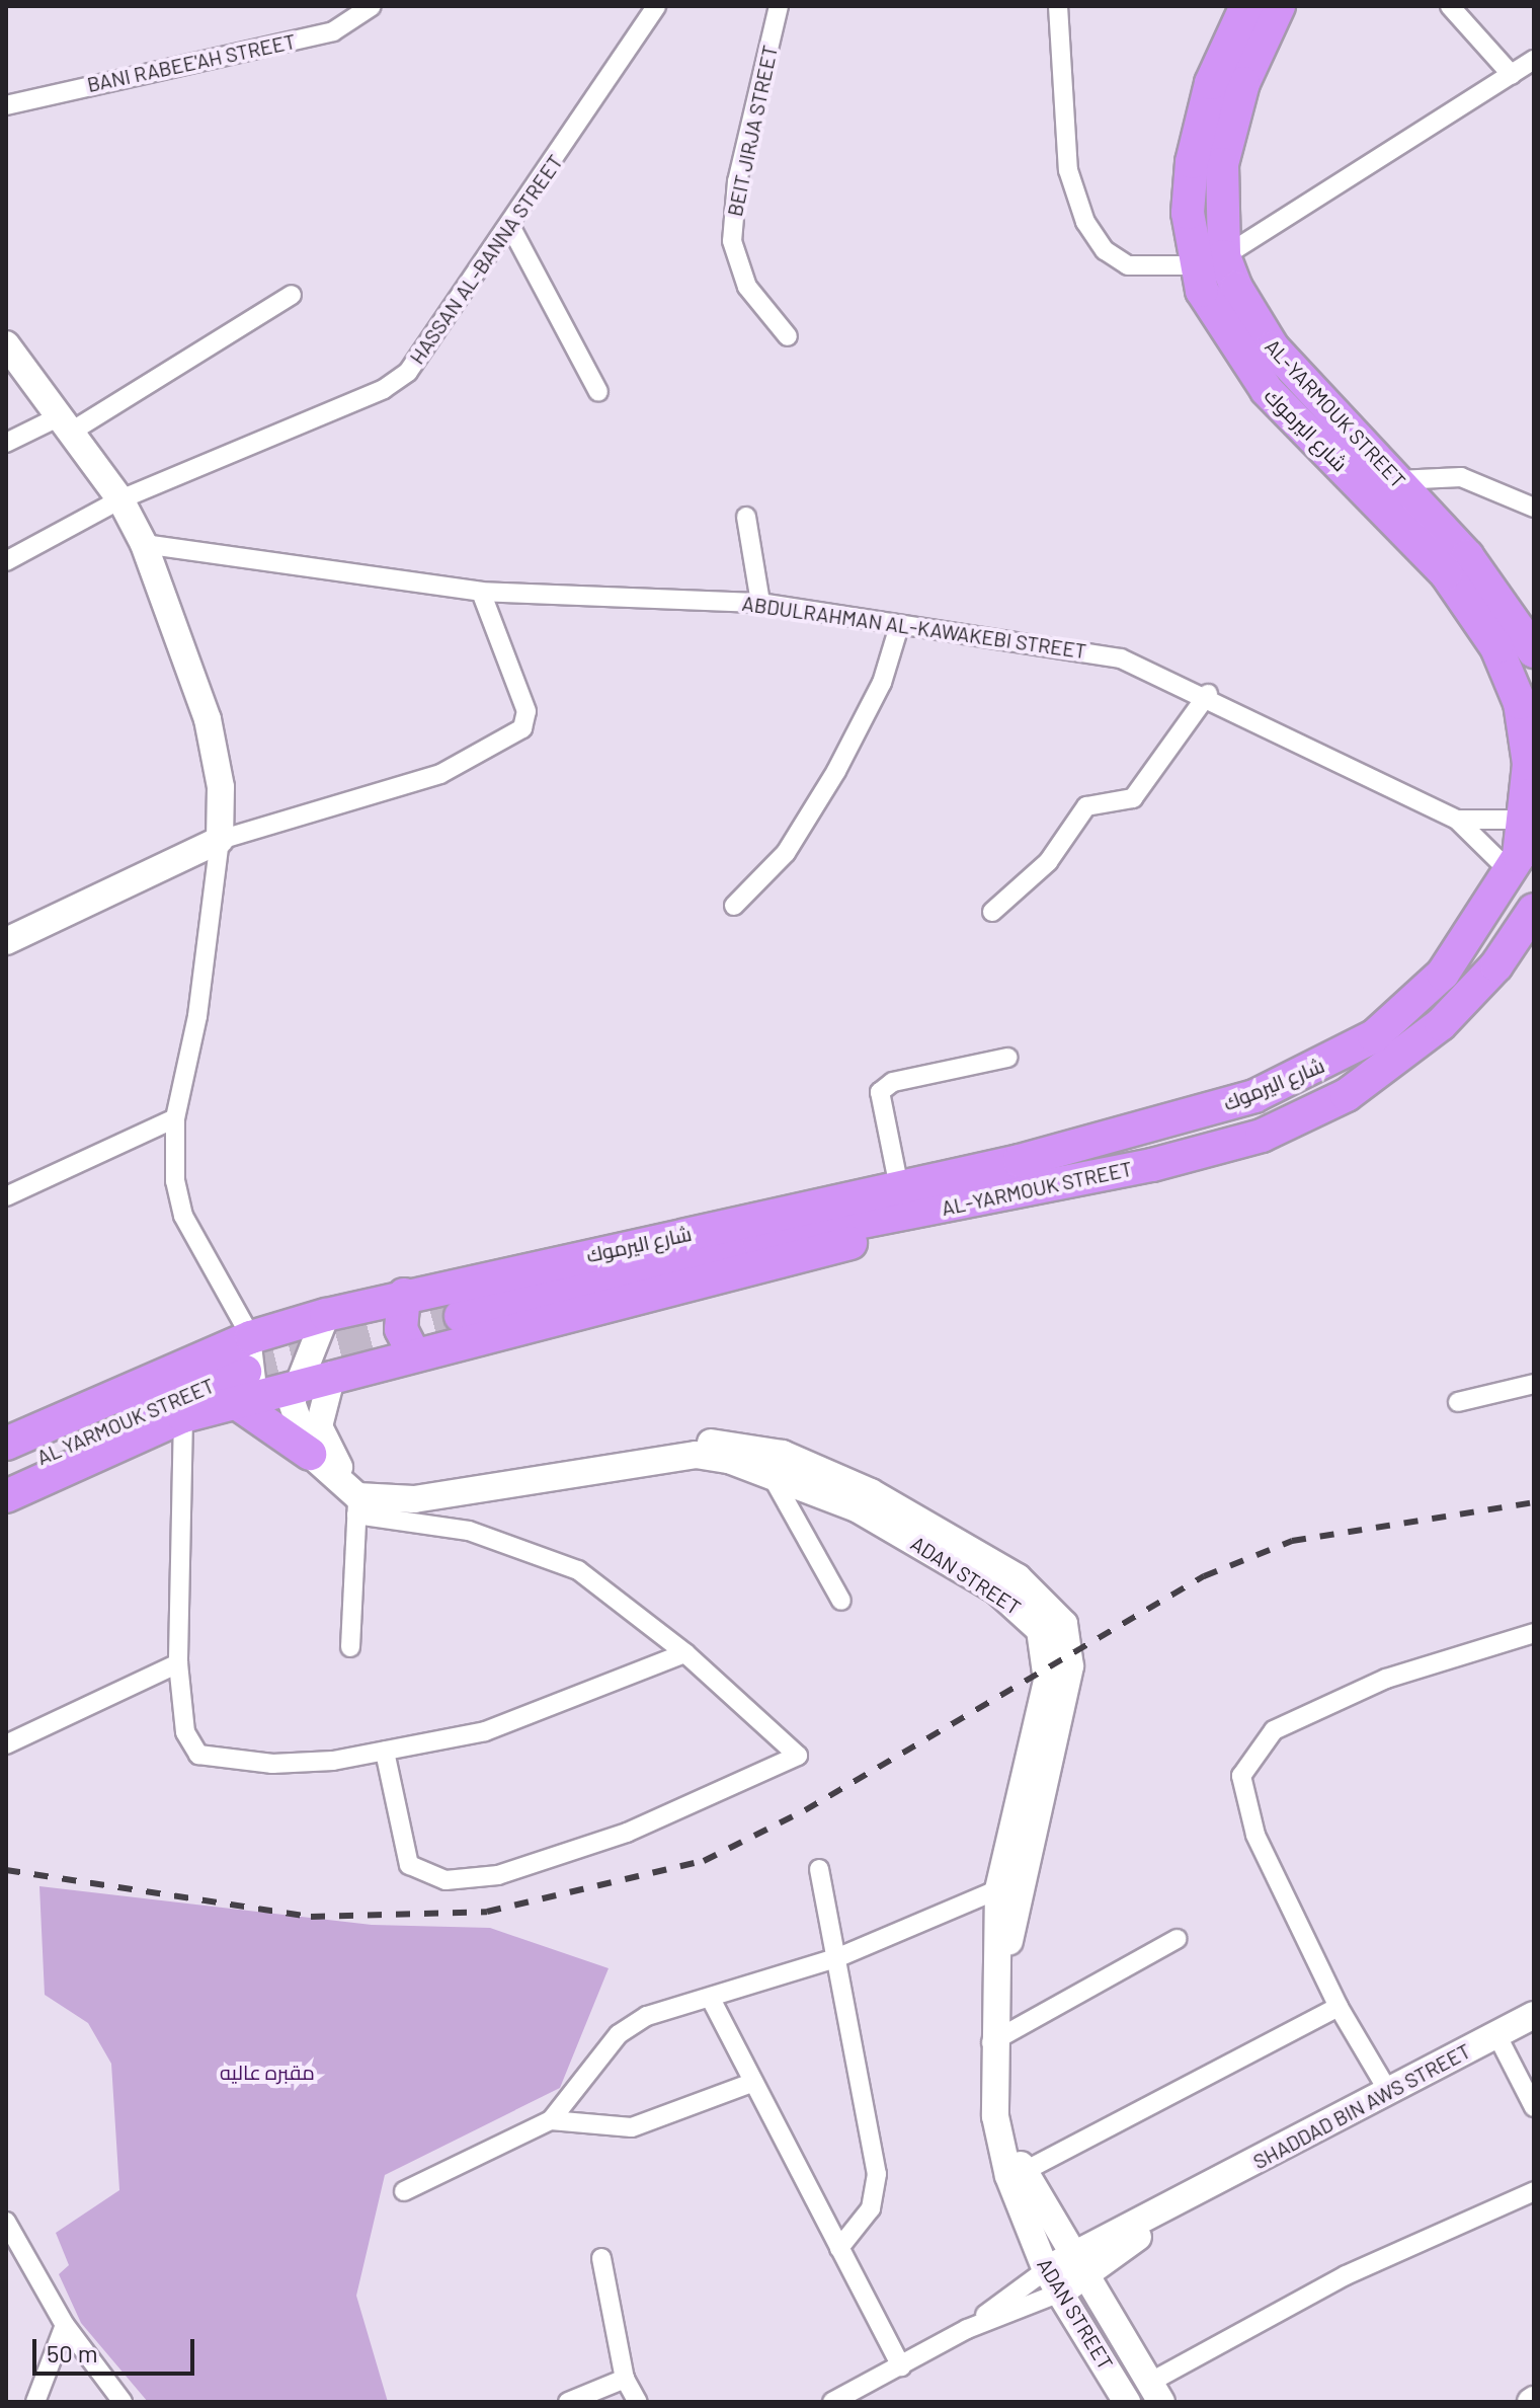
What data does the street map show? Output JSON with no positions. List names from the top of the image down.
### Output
{
  "streets": {
    "highway": ["AL-YARMOUK STREET", "شارع اليرموك", "AL YARMOUK STREET"],
    "street": [
      "BANI RABEE'AH STREET",
      "BEIT JIRJA STREET",
      "HASSAN AL-BANNA STREET",
      "ABDULRAHMAN AL-KAWAKEBI STREET",
      "ADAN STREET",
      "SHADDAD BIN AWS STREET"
    ]
  },
  "crossings": [
    ["AL-YARMOUK STREET", "شارع اليرموك"],
    ["شارع اليرموك", "ABDULRAHMAN AL-KAWAKEBI STREET"],
    ["ADAN STREET", "SHADDAD BIN AWS STREET"]
  ],
  "parks": ["مقبره عاليه"],
  "scale_bar": "50 m"
}
